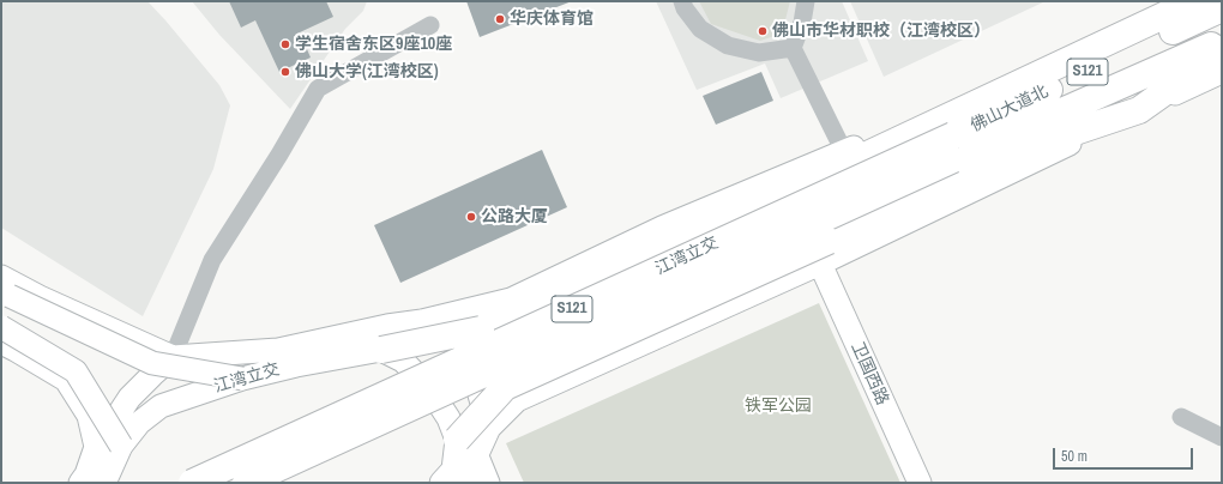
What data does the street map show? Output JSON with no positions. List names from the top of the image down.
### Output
{
  "streets": {
    "highway": ["S121", "佛山大道北", "江湾立交"],
    "main road": ["卫国西路"]
  },
  "crossings": [
    ["S121", "佛山大道北"],
    ["S121", "江湾立交"],
    ["佛山大道北", "江湾立交"]
  ],
  "parks": ["铁军公园"],
  "places": [
    "华庆体育馆",
    "佛山市华材职校（江湾校区）",
    "学生宿舍东区9座10座",
    "佛山大学(江湾校区)",
    "公路大厦"
  ],
  "scale_bar": "50 m"
}
